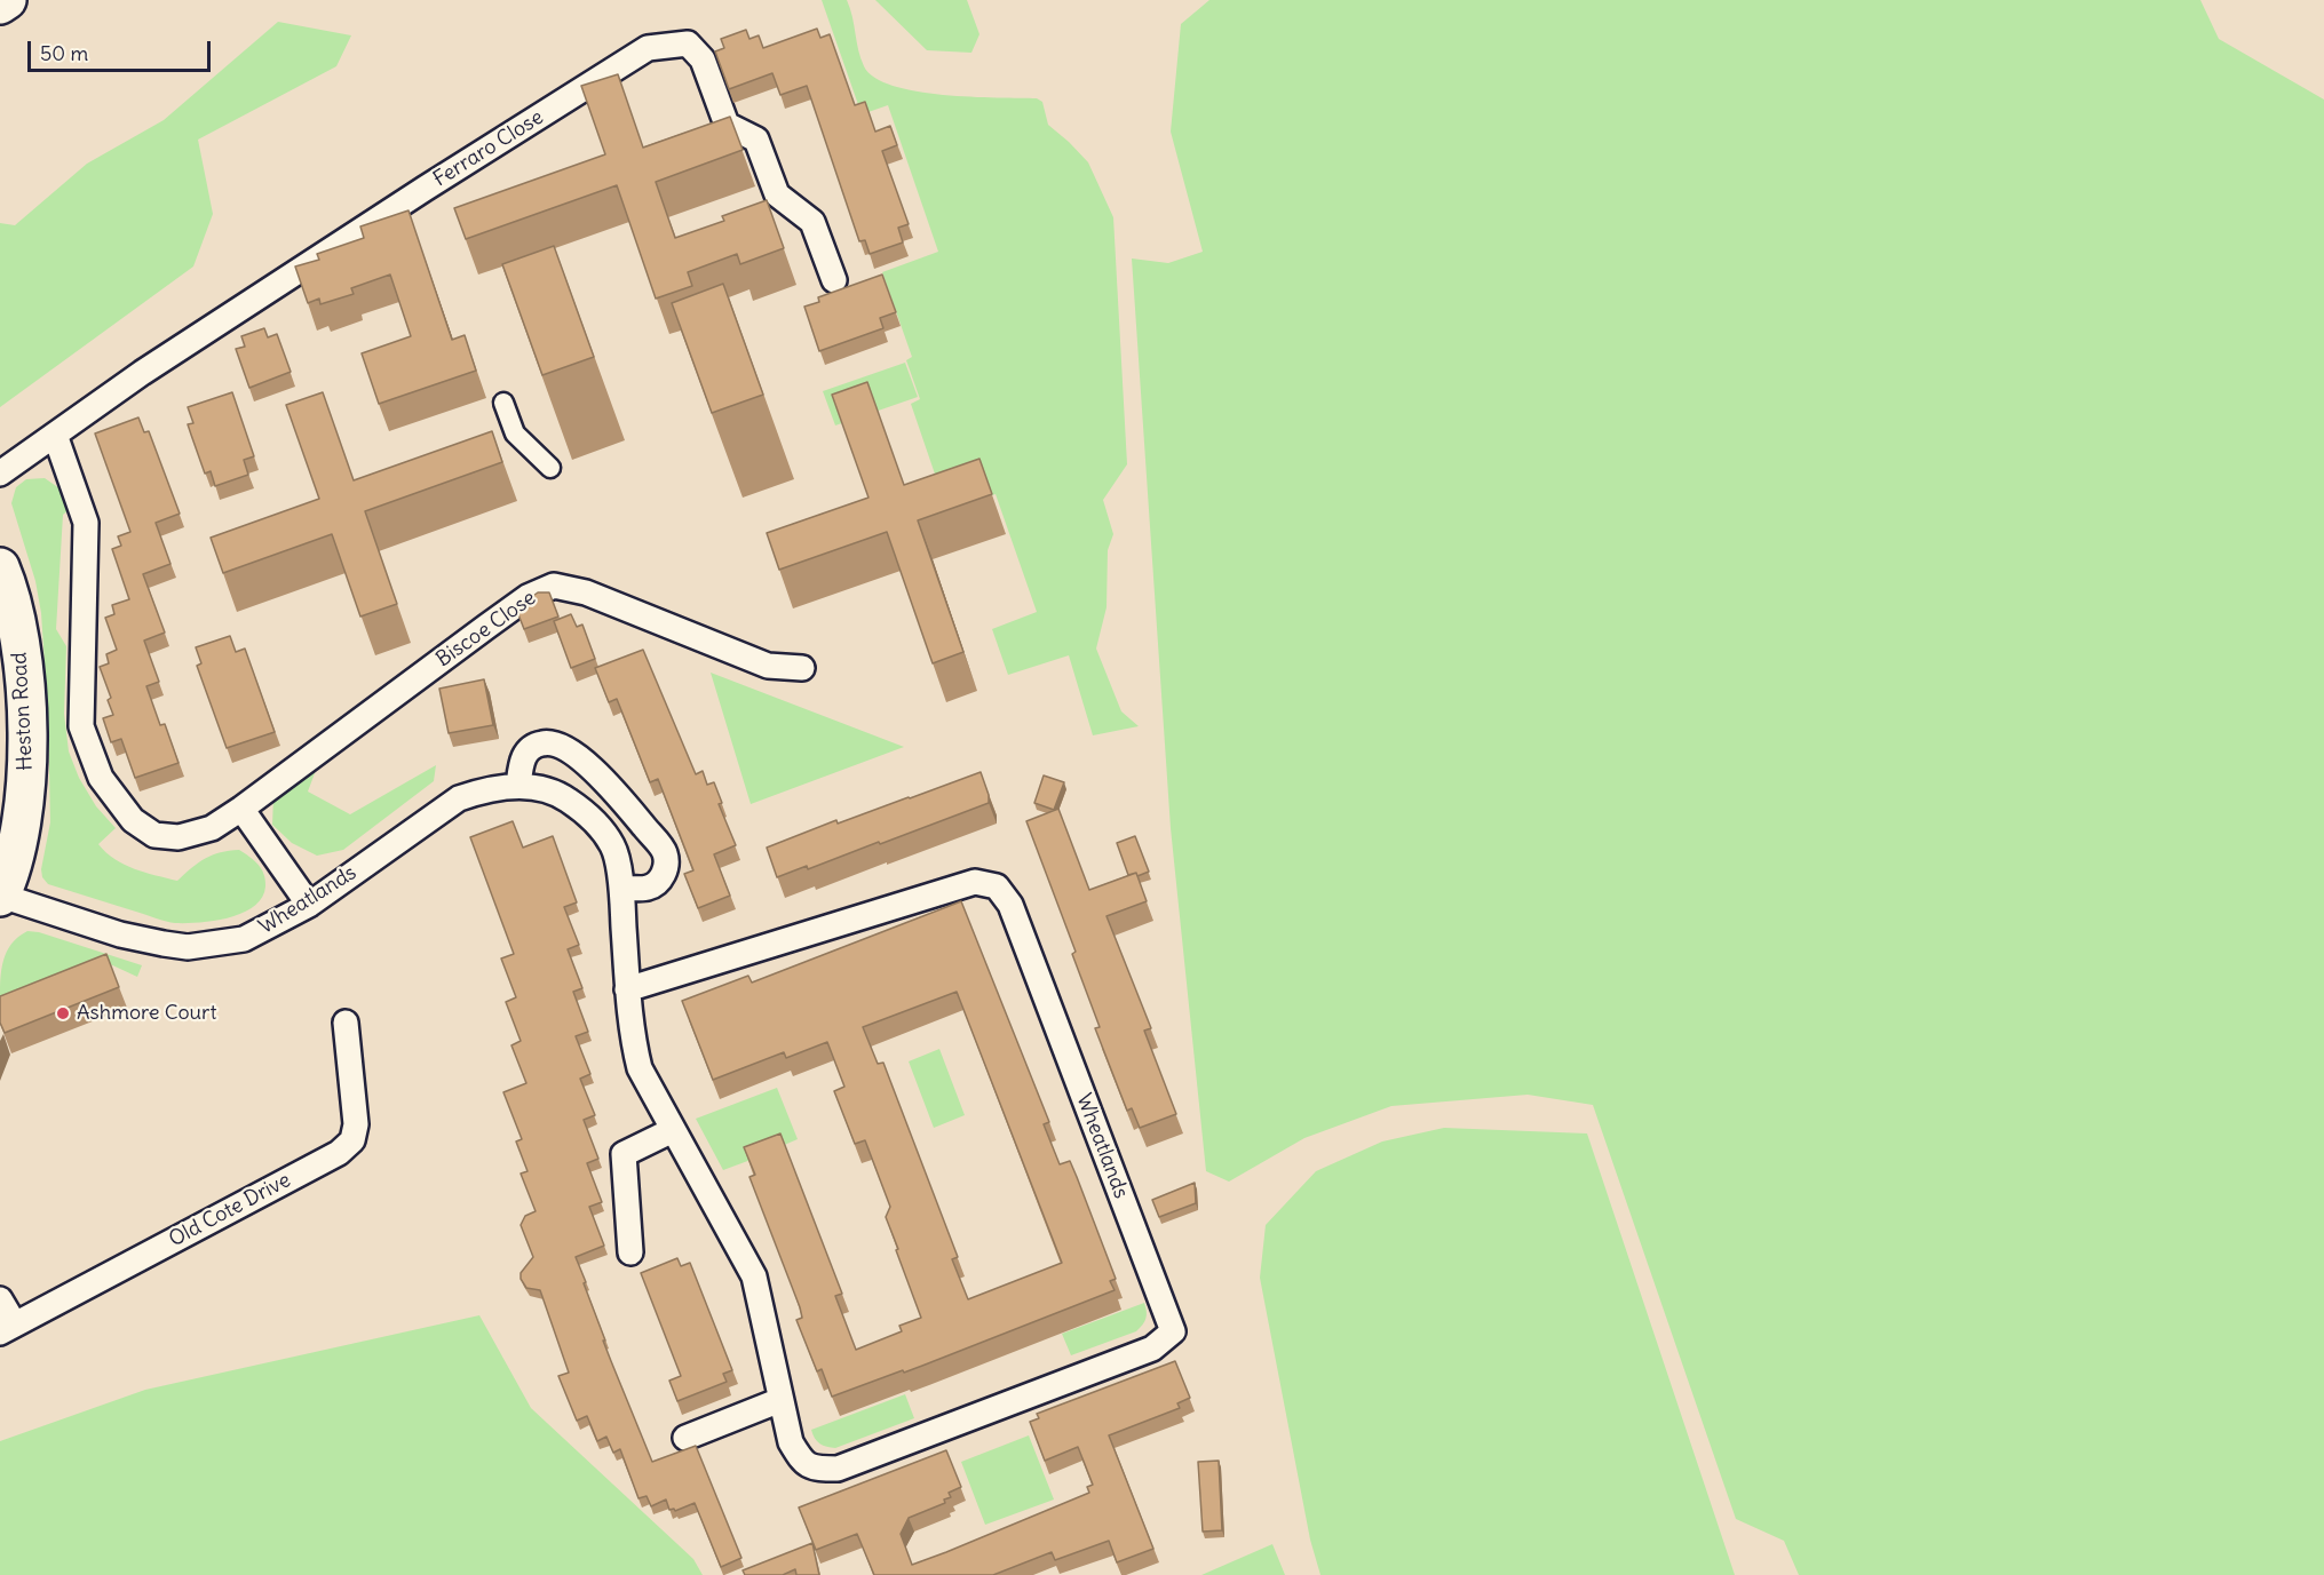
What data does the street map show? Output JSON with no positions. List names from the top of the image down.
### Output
{
  "streets": {
    "main road": ["Heston Road"],
    "street": [
      "Ferraro Close",
      "Biscoe Close",
      "Wheatlands",
      "Old Cote Drive"
    ]
  },
  "crossings": [
    ["Ferraro Close", "Biscoe Close"],
    ["Heston Road", "Wheatlands"]
  ],
  "places": ["Ashmore Court"],
  "scale_bar": "50 m"
}
